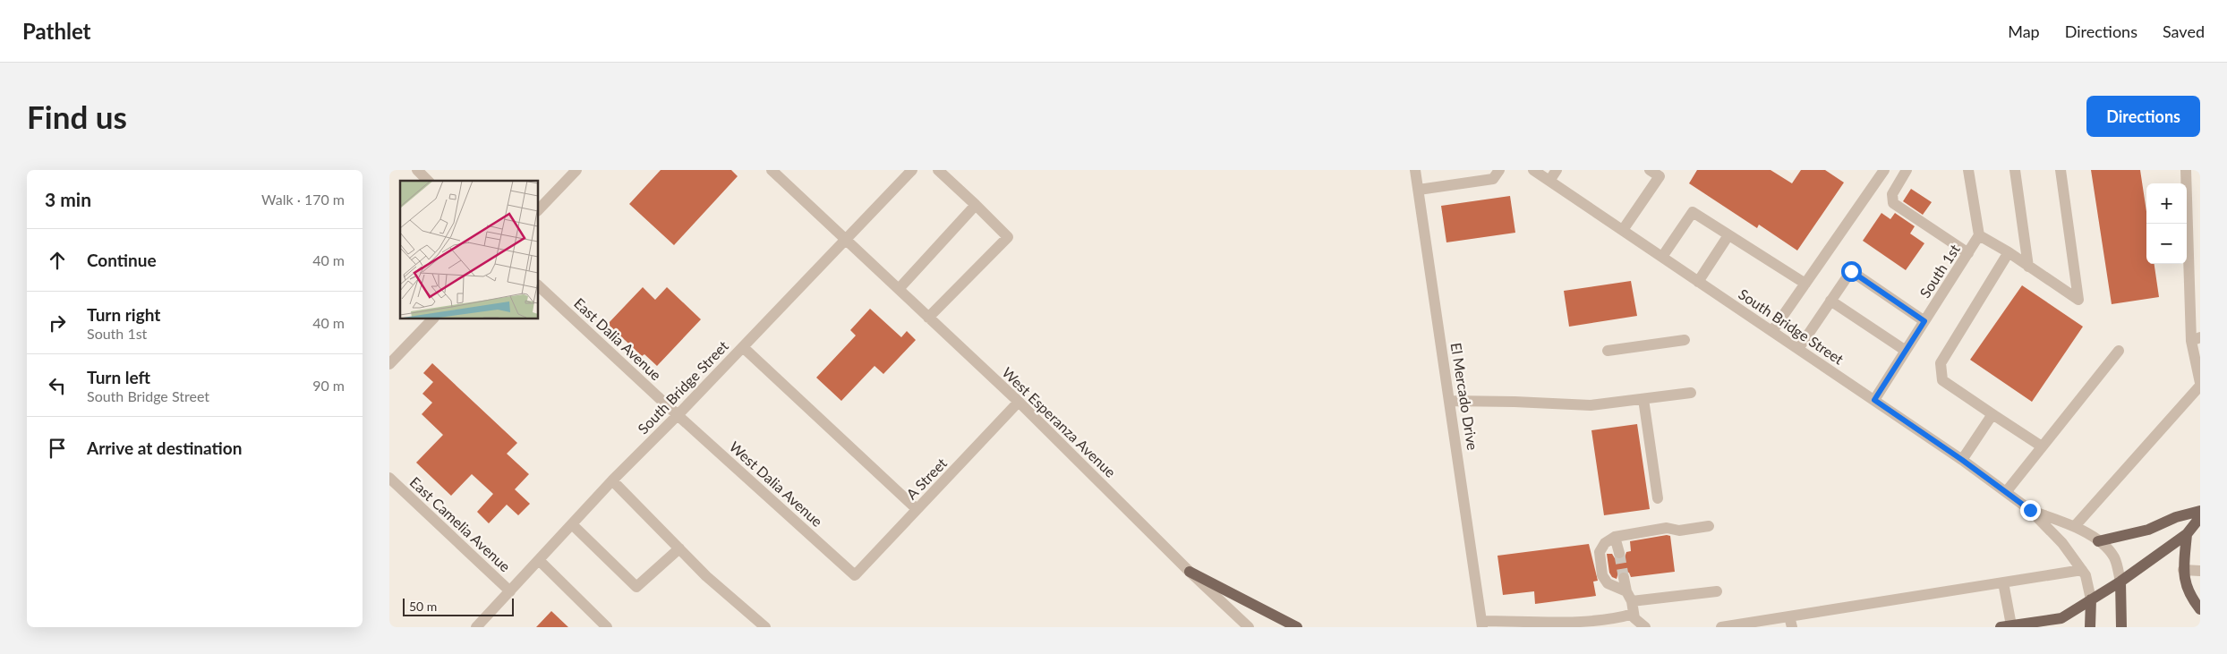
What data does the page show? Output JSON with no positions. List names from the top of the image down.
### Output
{
  "streets": {
    "street": [
      "South 1st",
      "South Bridge Street",
      "East Dalia Avenue",
      "El Mercado Drive",
      "West Esperanza Avenue",
      "A Street",
      "West Dalia Avenue",
      "East Camelia Avenue"
    ]
  },
  "crossings": [
    ["South 1st", "South Bridge Street"],
    ["South Bridge Street", "East Dalia Avenue"],
    ["South Bridge Street", "West Esperanza Avenue"],
    ["South Bridge Street", "West Dalia Avenue"],
    ["South Bridge Street", "East Camelia Avenue"],
    ["East Dalia Avenue", "West Dalia Avenue"],
    ["West Esperanza Avenue", "A Street"],
    ["A Street", "West Dalia Avenue"]
  ],
  "scale_bar": "50 m",
  "page": {
    "header": "Pathlet",
    "nav": ["Map", "Directions", "Saved"],
    "buttons": "Directions",
    "title": "Find us",
    "heading": ["3 min", "Walk · 170 m"],
    "map_buttons": ["+", "−"],
    "list": [
      ["Continue", "40 m"],
      ["Turn right", "South 1st", "40 m"],
      ["Turn left", "South Bridge Street", "90 m"],
      "Arrive at destination"
    ],
    "scale": "50 m"
  }
}
